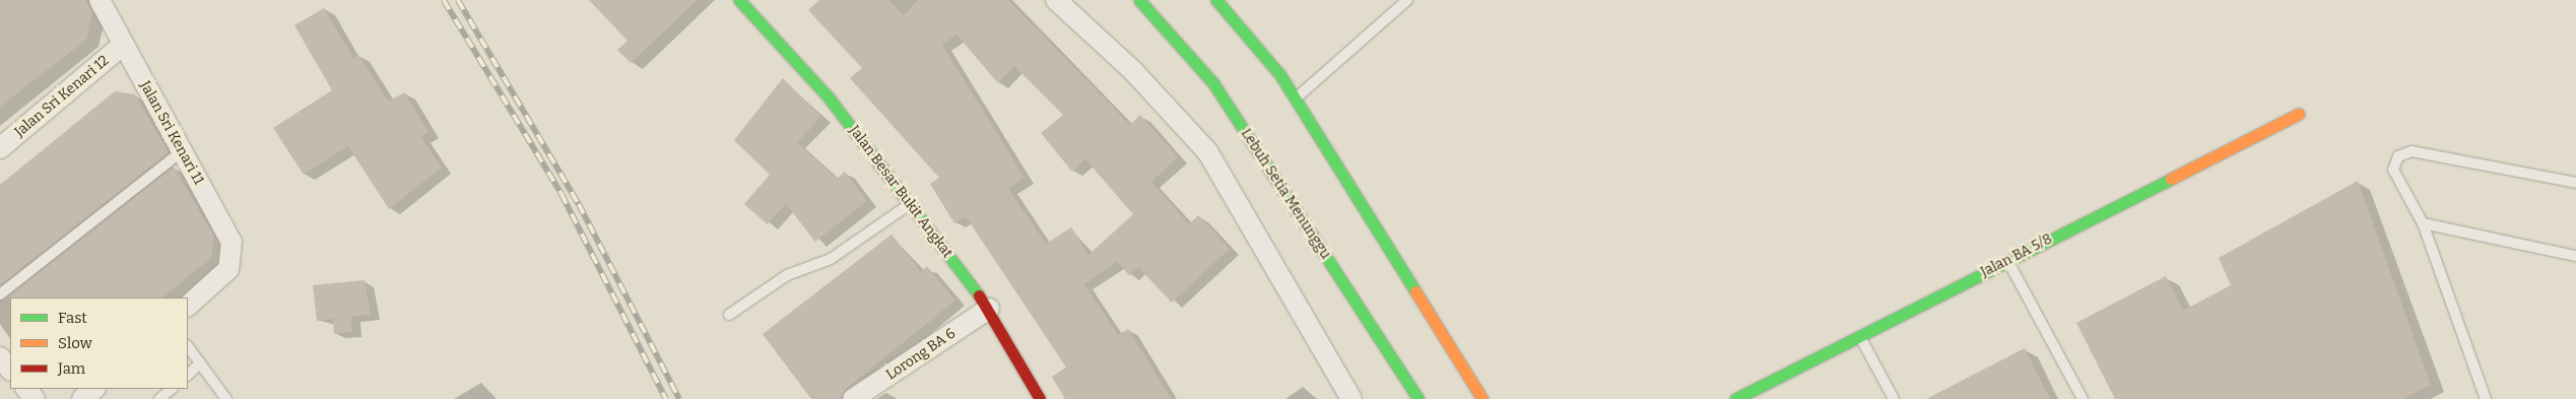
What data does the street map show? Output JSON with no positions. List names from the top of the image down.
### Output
{
  "streets": {
    "street": [
      "Jalan Sri Kenari 12",
      "Jalan Sri Kenari 11",
      "Jalan Besar Bukit Angkat",
      "Lebuh Setia Menunggu",
      "Jalan BA 5/8",
      "Lorong BA 6"
    ]
  },
  "crossings": [
    ["Jalan Sri Kenari 12", "Jalan Sri Kenari 11"],
    ["Jalan Besar Bukit Angkat", "Lorong BA 6"]
  ],
  "legend": ["Fast", "Slow", "Jam"]
}
